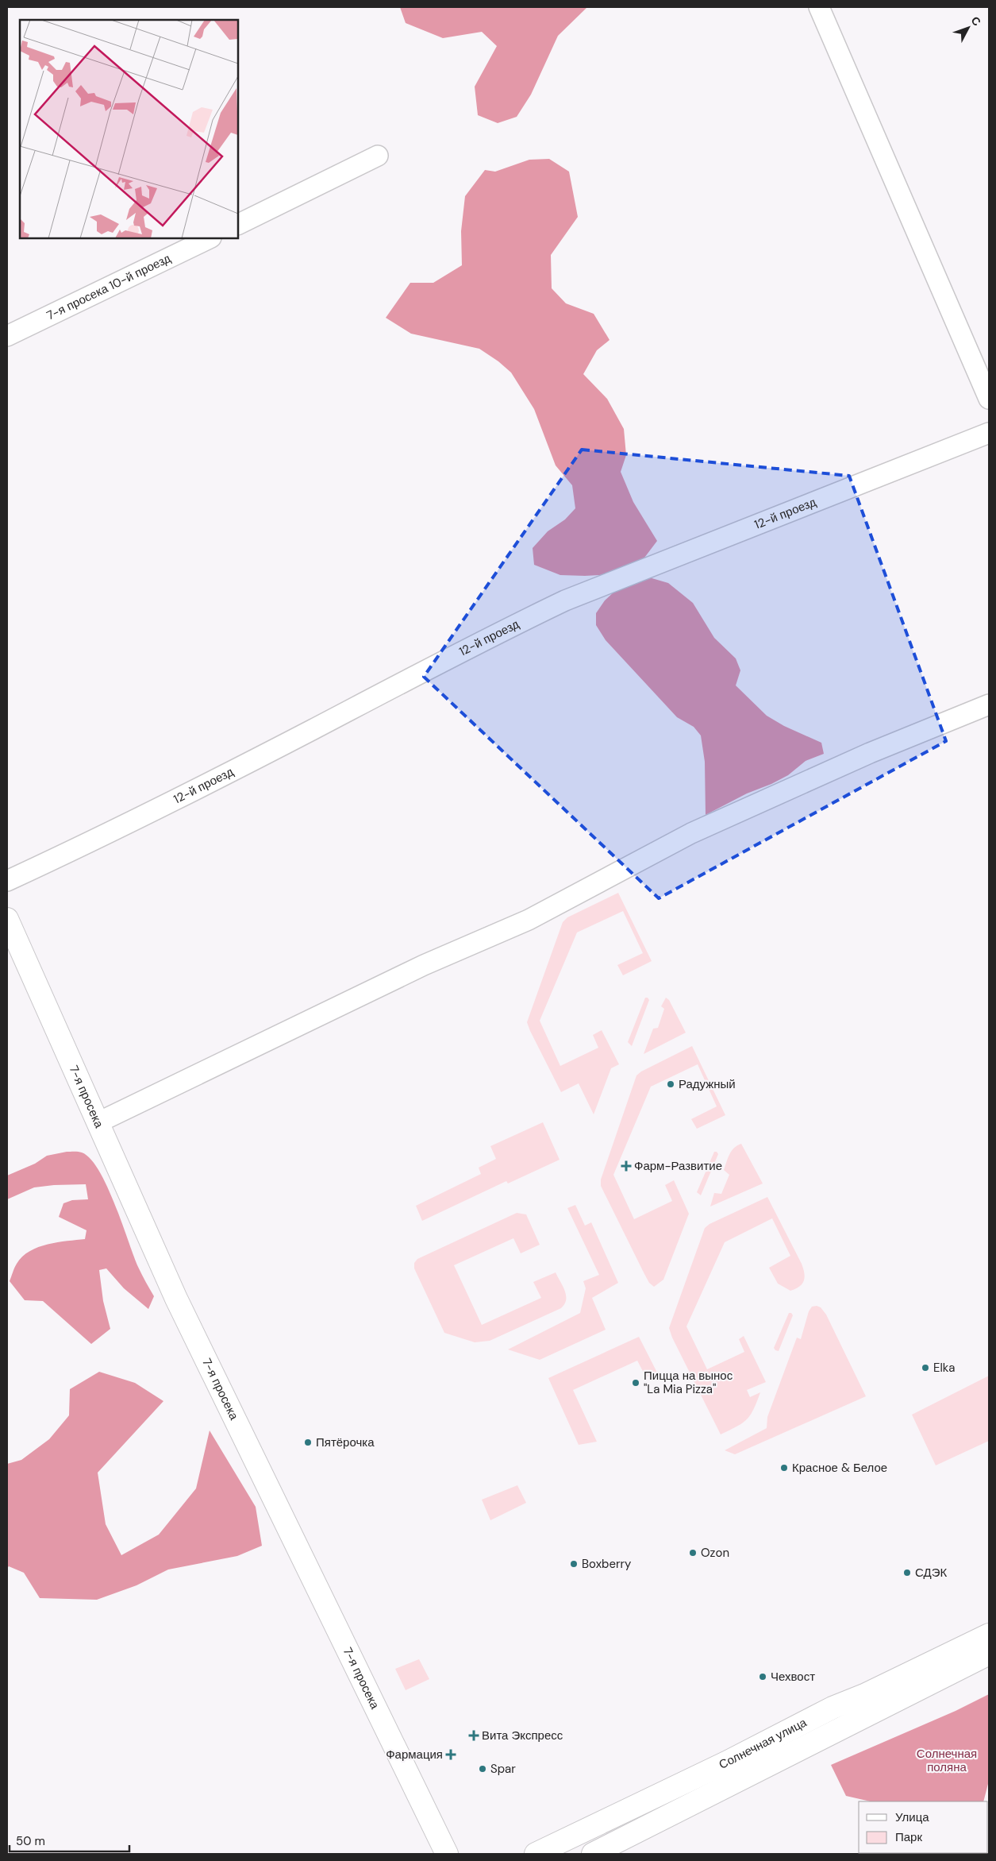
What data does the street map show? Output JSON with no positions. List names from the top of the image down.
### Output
{
  "streets": {
    "street": [
      "7-я просека 10-й проезд",
      "12-й проезд",
      "7-я просека",
      "Солнечная улица"
    ]
  },
  "parks": ["Солнечная поляна"],
  "places": {
    "other": [
      "Радужный",
      "Elka",
      "Пицца на вынос \"La Mia Pizza\"",
      "Пятёрочка",
      "Красное & Белое",
      "Ozon",
      "Boxberry",
      "СДЭК",
      "Чехвост",
      "Spar"
    ],
    "health": ["Фарм-Развитие", "Вита Экспресс", "Фармация"]
  },
  "legend": ["Улица", "Парк"],
  "scale_bar": "50 m",
  "north": "top right"
}
